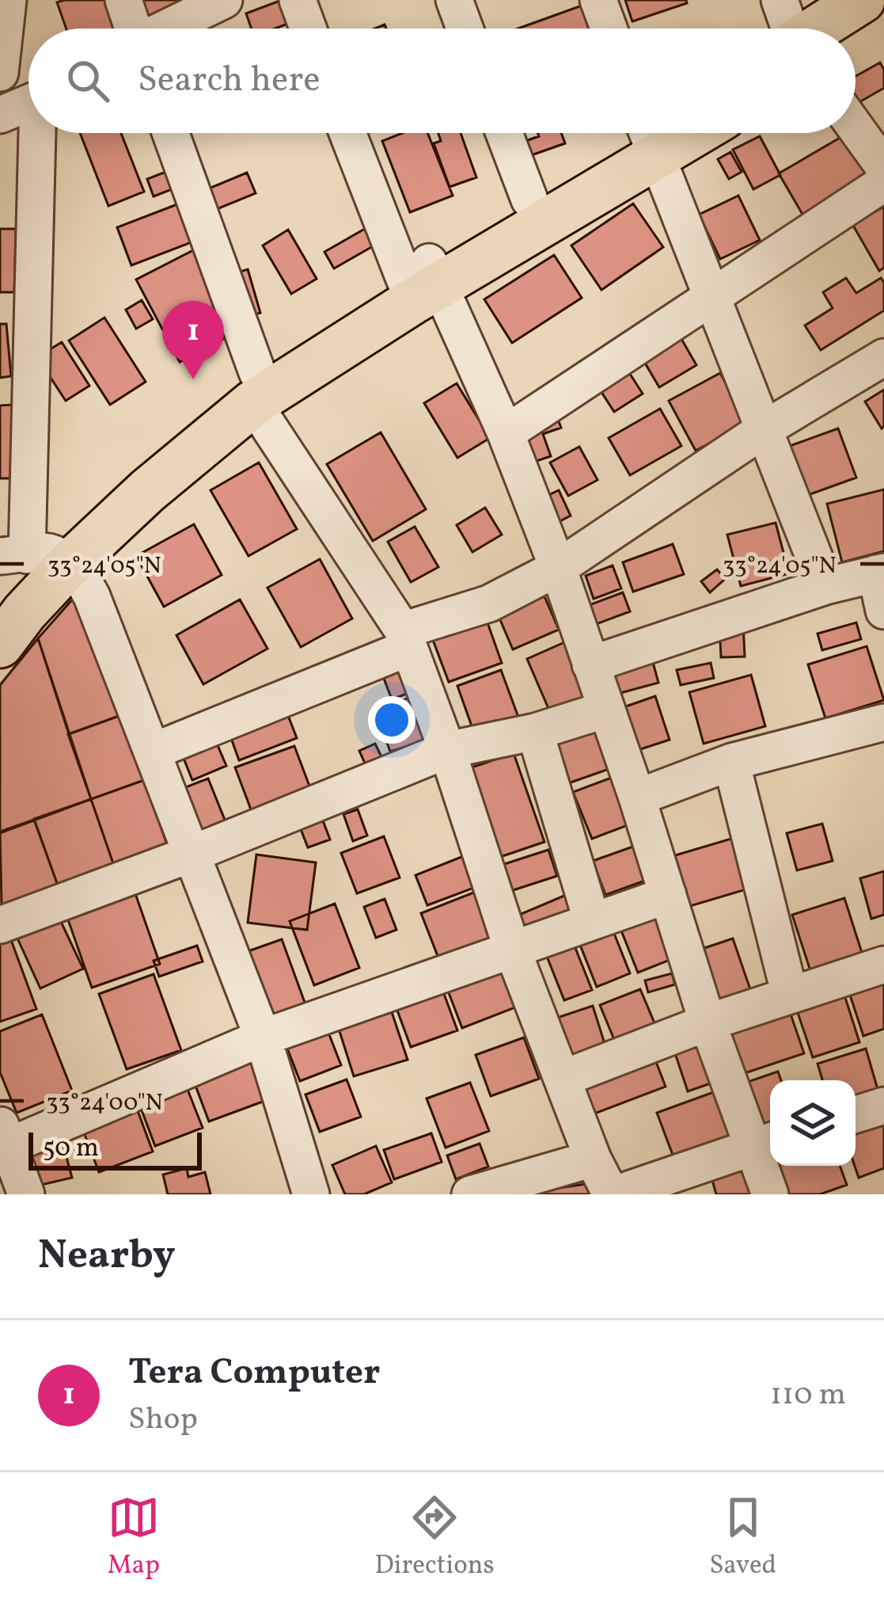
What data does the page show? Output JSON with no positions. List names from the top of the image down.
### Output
{
  "scale_bar": "50 m",
  "page": {
    "search": "Search here",
    "pins": "1",
    "scale": "50 m",
    "heading": "Nearby",
    "list": [
      {
        "mark": "1",
        "name": "Tera Computer",
        "note": "Shop",
        "value": "110 m"
      }
    ],
    "nav": ["Map", "Directions", "Saved"]
  },
  "coordinates": ["33°24'05\"N", "33°24'00\"N"]
}
